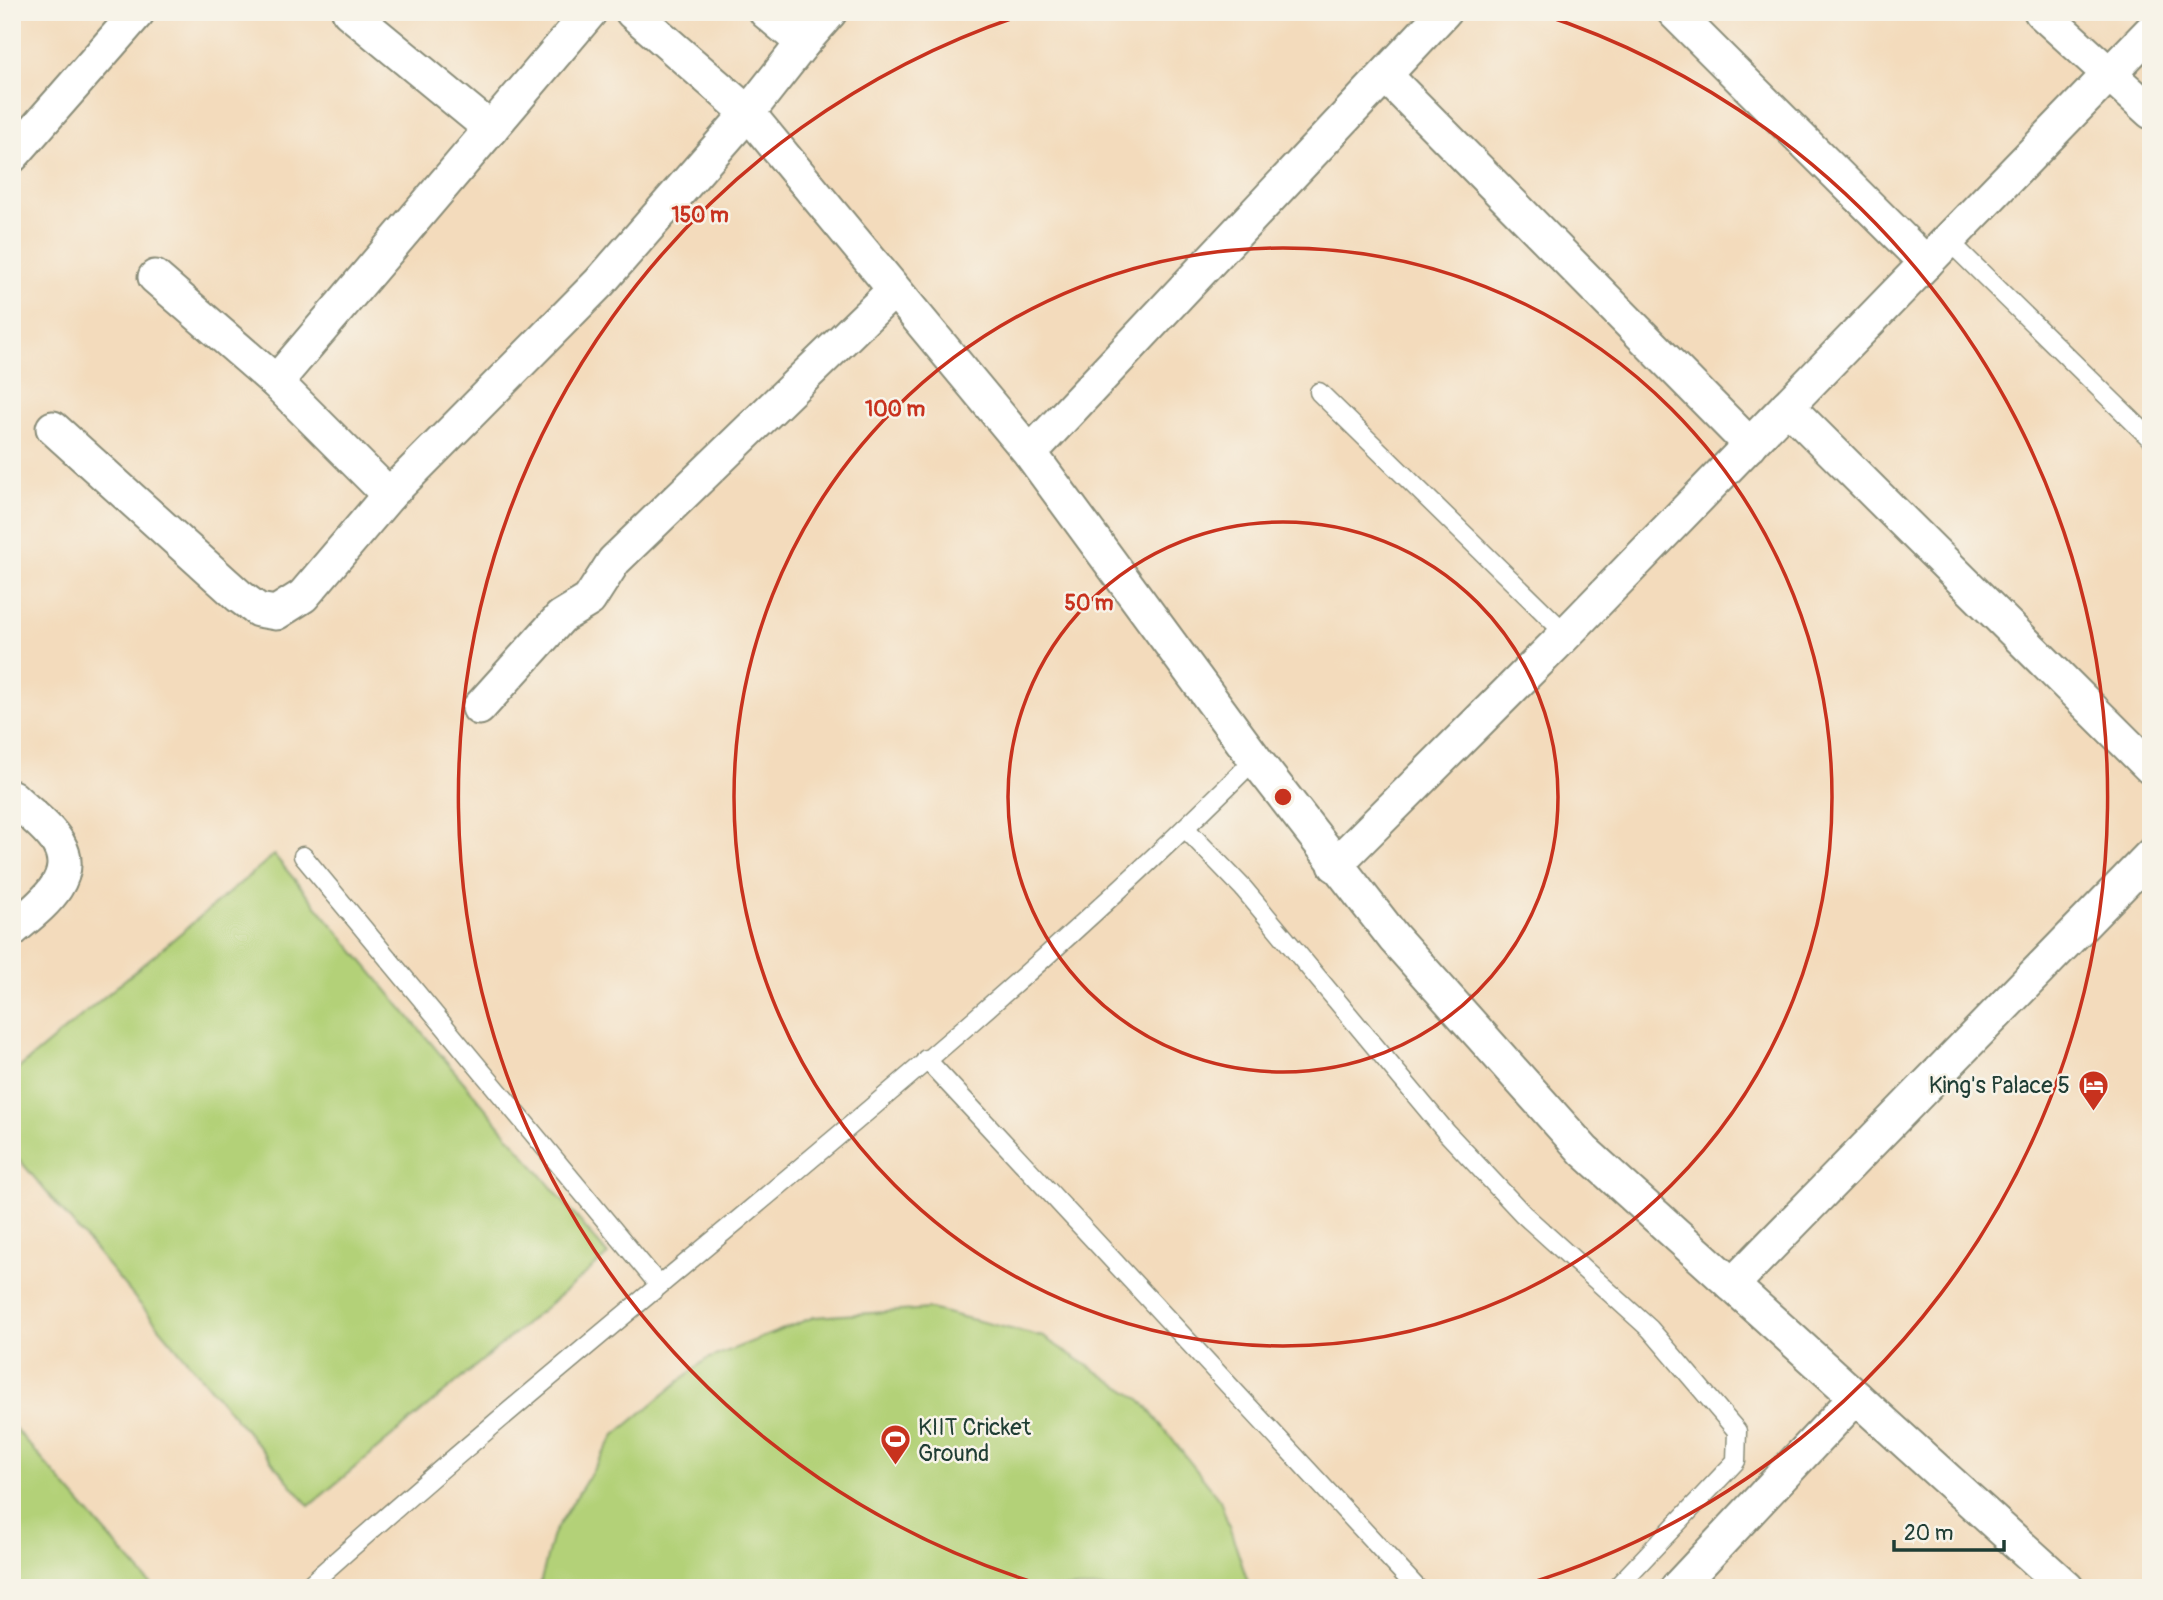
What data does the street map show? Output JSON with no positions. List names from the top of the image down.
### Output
{
  "places": {
    "hotel": ["King's Palace 5"],
    "sports": ["KIIT Cricket Ground"]
  },
  "scale_bar": "20 m",
  "rings": ["150 m", "100 m", "50 m"]
}
